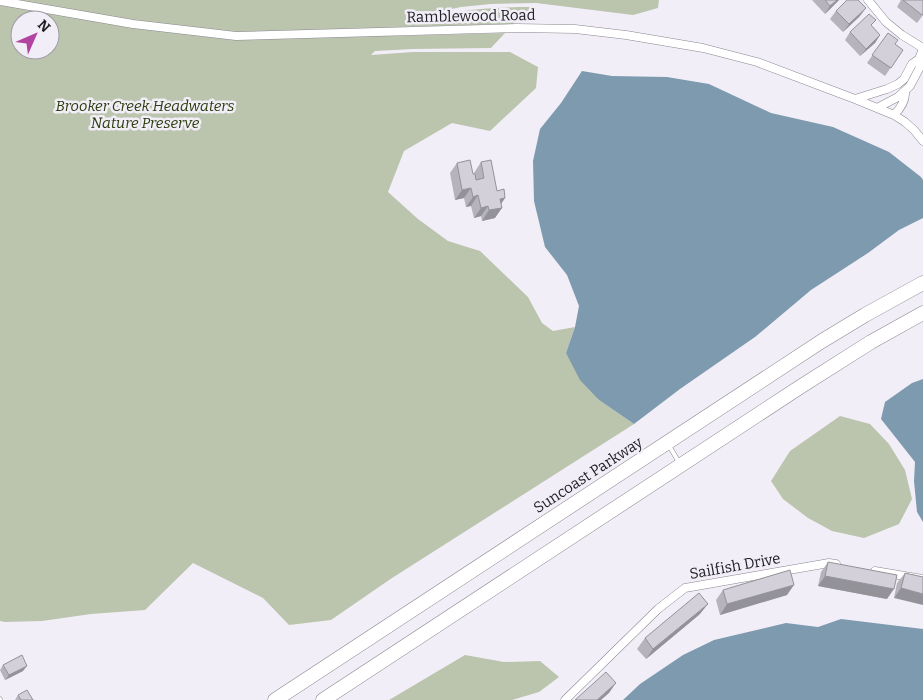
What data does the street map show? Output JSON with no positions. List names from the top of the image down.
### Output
{
  "streets": {
    "highway": ["Suncoast Parkway"],
    "street": ["Ramblewood Road", "Sailfish Drive"]
  },
  "parks": ["Brooker Creek Headwaters Nature Preserve"],
  "north": "top right"
}
